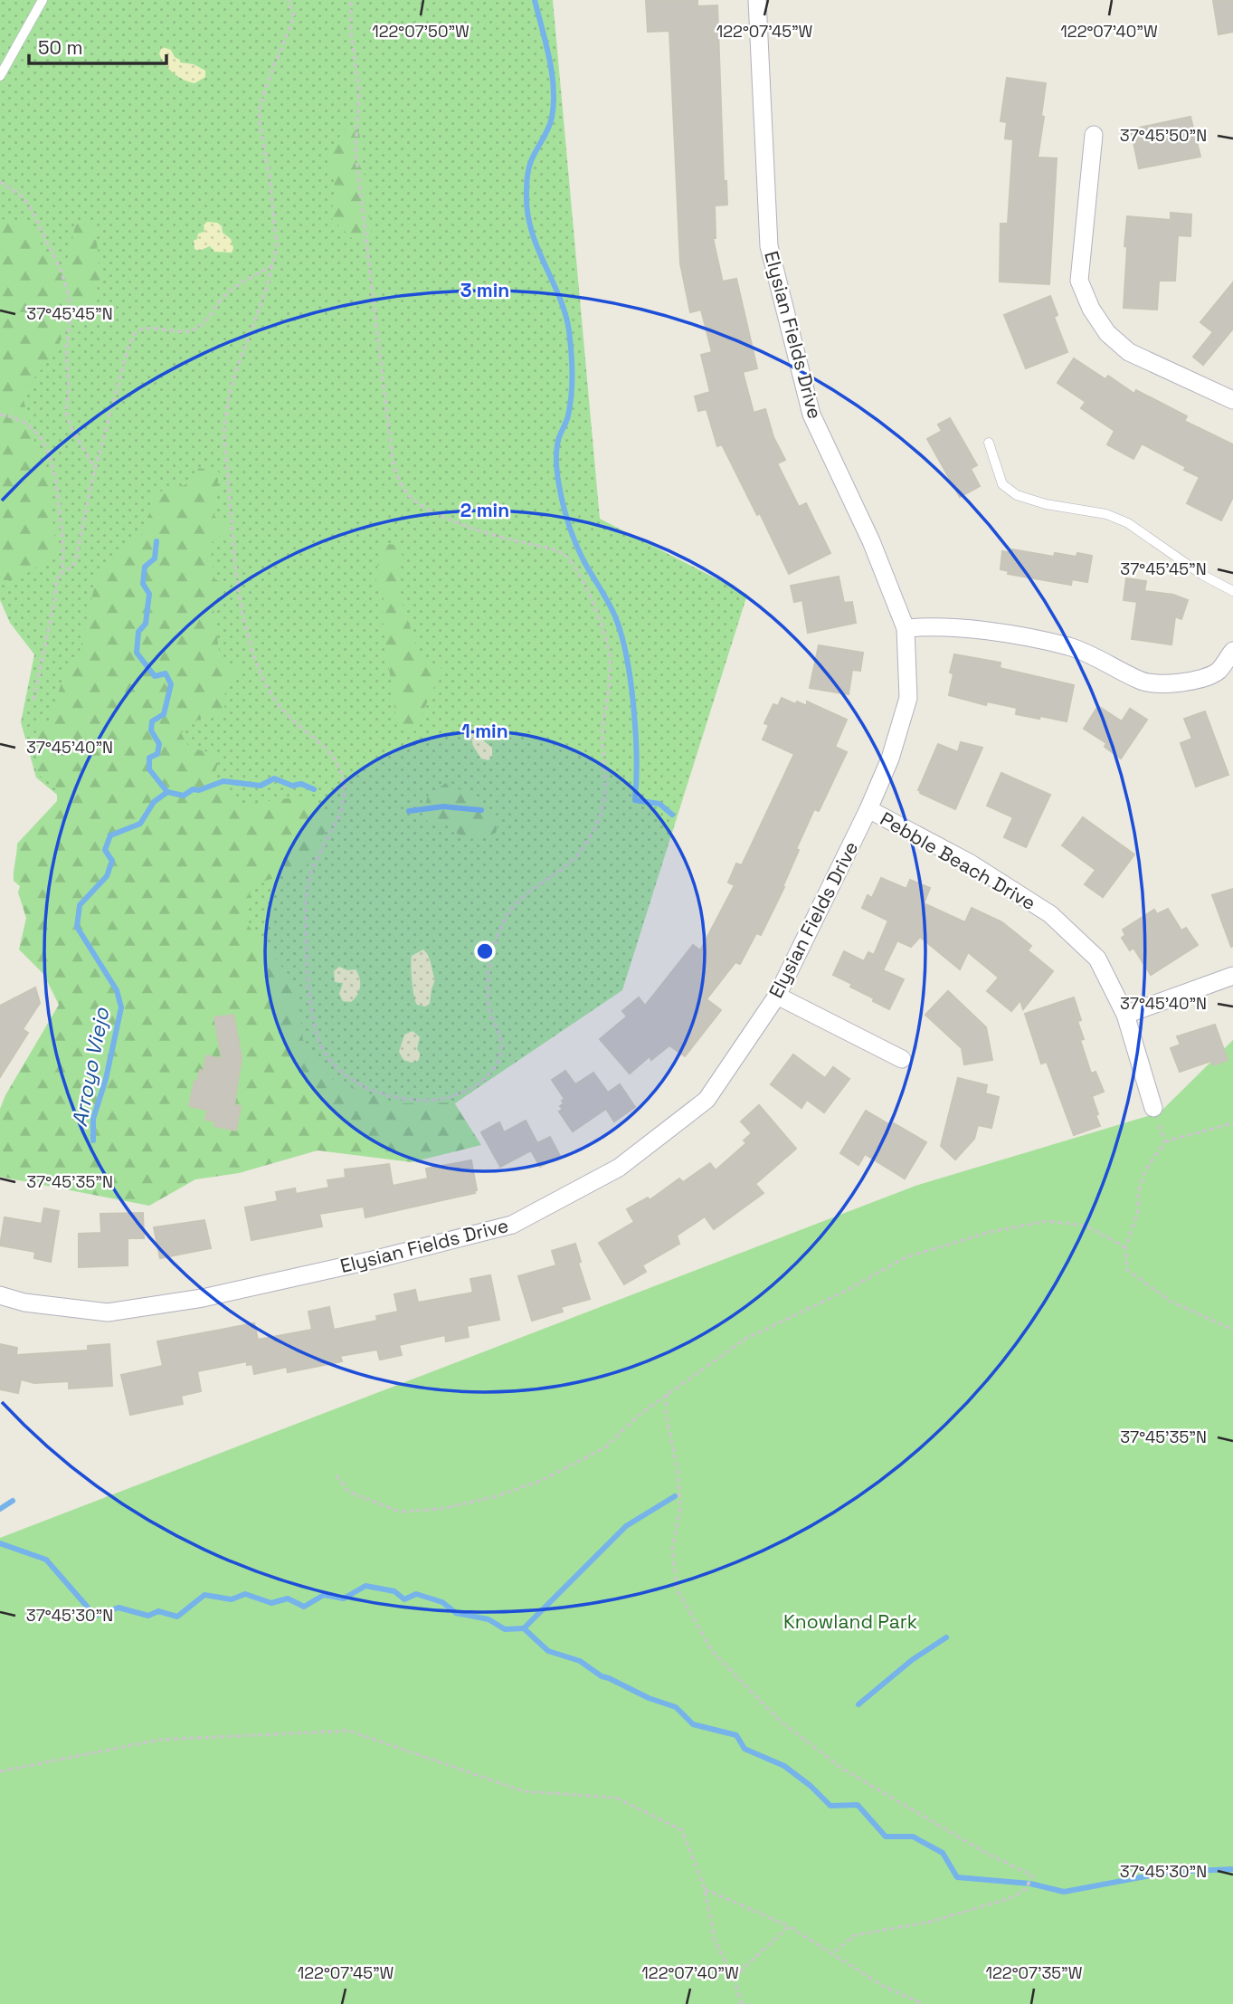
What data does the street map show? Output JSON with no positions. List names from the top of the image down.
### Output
{
  "streets": {
    "street": ["Elysian Fields Drive", "Pebble Beach Drive"]
  },
  "crossings": [
    ["Elysian Fields Drive", "Pebble Beach Drive"]
  ],
  "water": ["Arroyo Viejo"],
  "parks": ["Knowland Park"],
  "scale_bar": "50 m",
  "coordinates": [
    "122°07'50\"W",
    "122°07'45\"W",
    "122°07'40\"W",
    "37°45'50\"N",
    "37°45'45\"N",
    "37°45'40\"N",
    "37°45'35\"N",
    "37°45'30\"N",
    "122°07'35\"W"
  ],
  "rings": ["3 min", "2 min", "1 min"]
}
